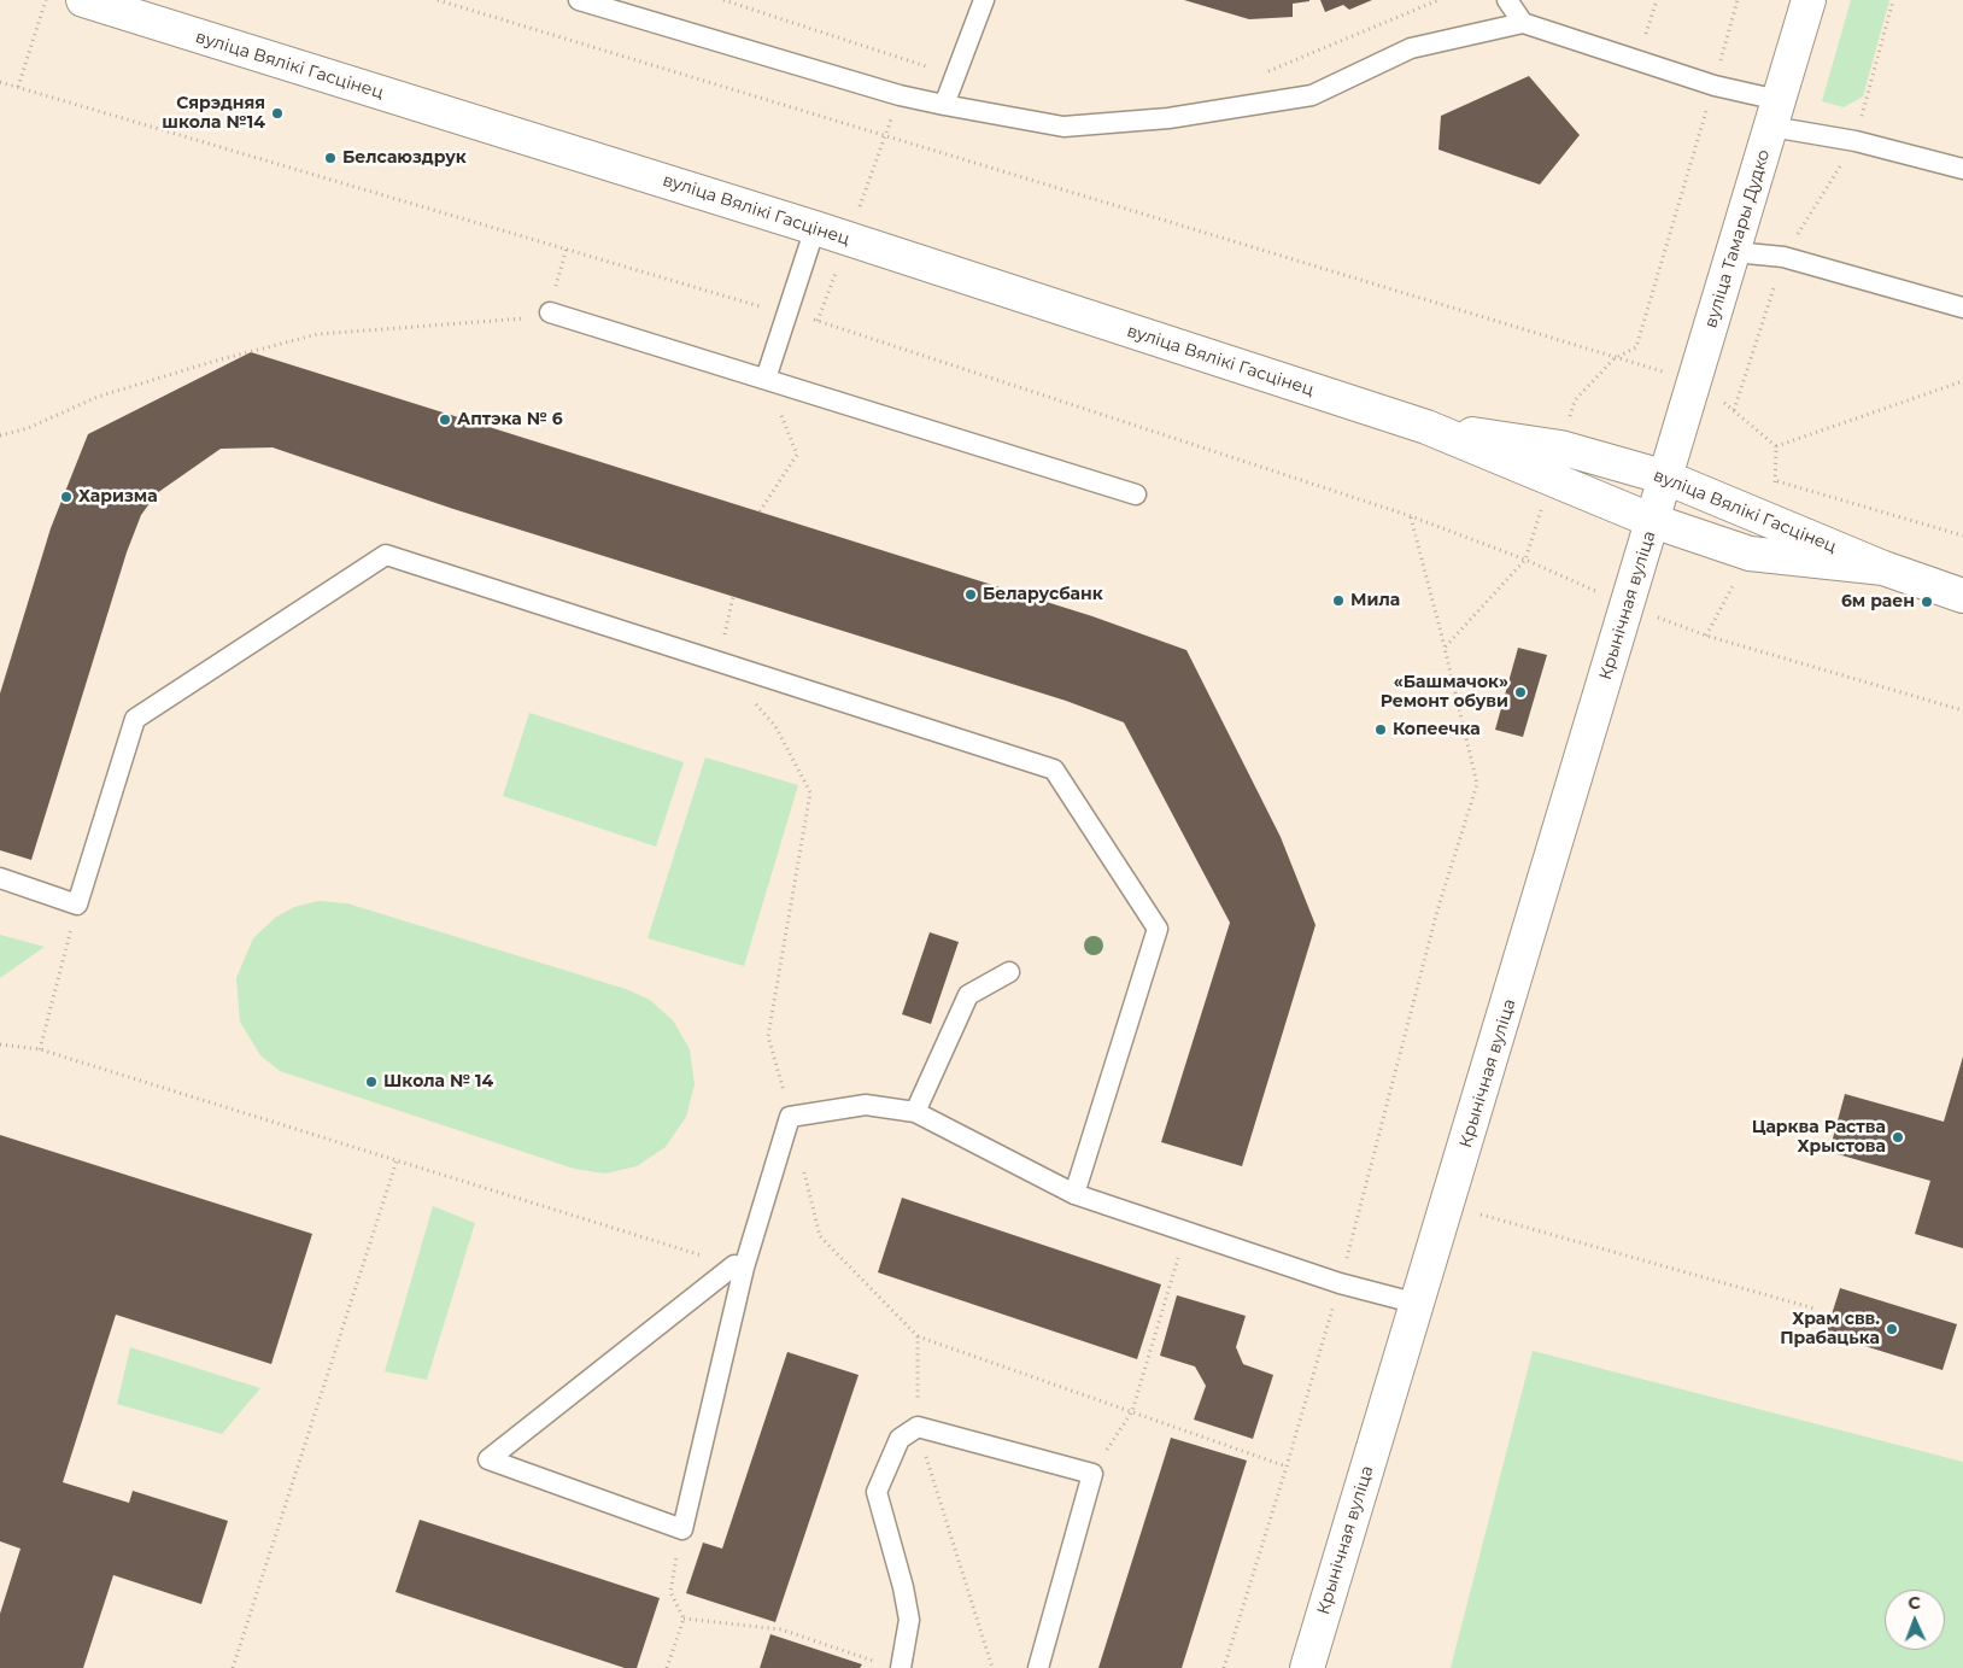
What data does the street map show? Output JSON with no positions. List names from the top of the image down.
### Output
{
  "streets": {
    "main road": ["вуліца Вялікі Гасцінец", "вуліца Тамары Дудко", "Крынічная вуліца"]
  },
  "crossings": [
    ["вуліца Вялікі Гасцінец", "вуліца Тамары Дудко"],
    ["вуліца Вялікі Гасцінец", "Крынічная вуліца"],
    ["вуліца Тамары Дудко", "Крынічная вуліца"]
  ],
  "places": [
    "Сярэдняя школа №14",
    "Белсаюздрук",
    "Аптэка № 6",
    "Харизма",
    "Беларусбанк",
    "Мила",
    "6м раен",
    "«Башмачок» Ремонт обуви",
    "Копеечка",
    "Школа № 14",
    "Царква Раства Хрыстова",
    "Храм свв. Прабацька"
  ],
  "north": "top"
}
